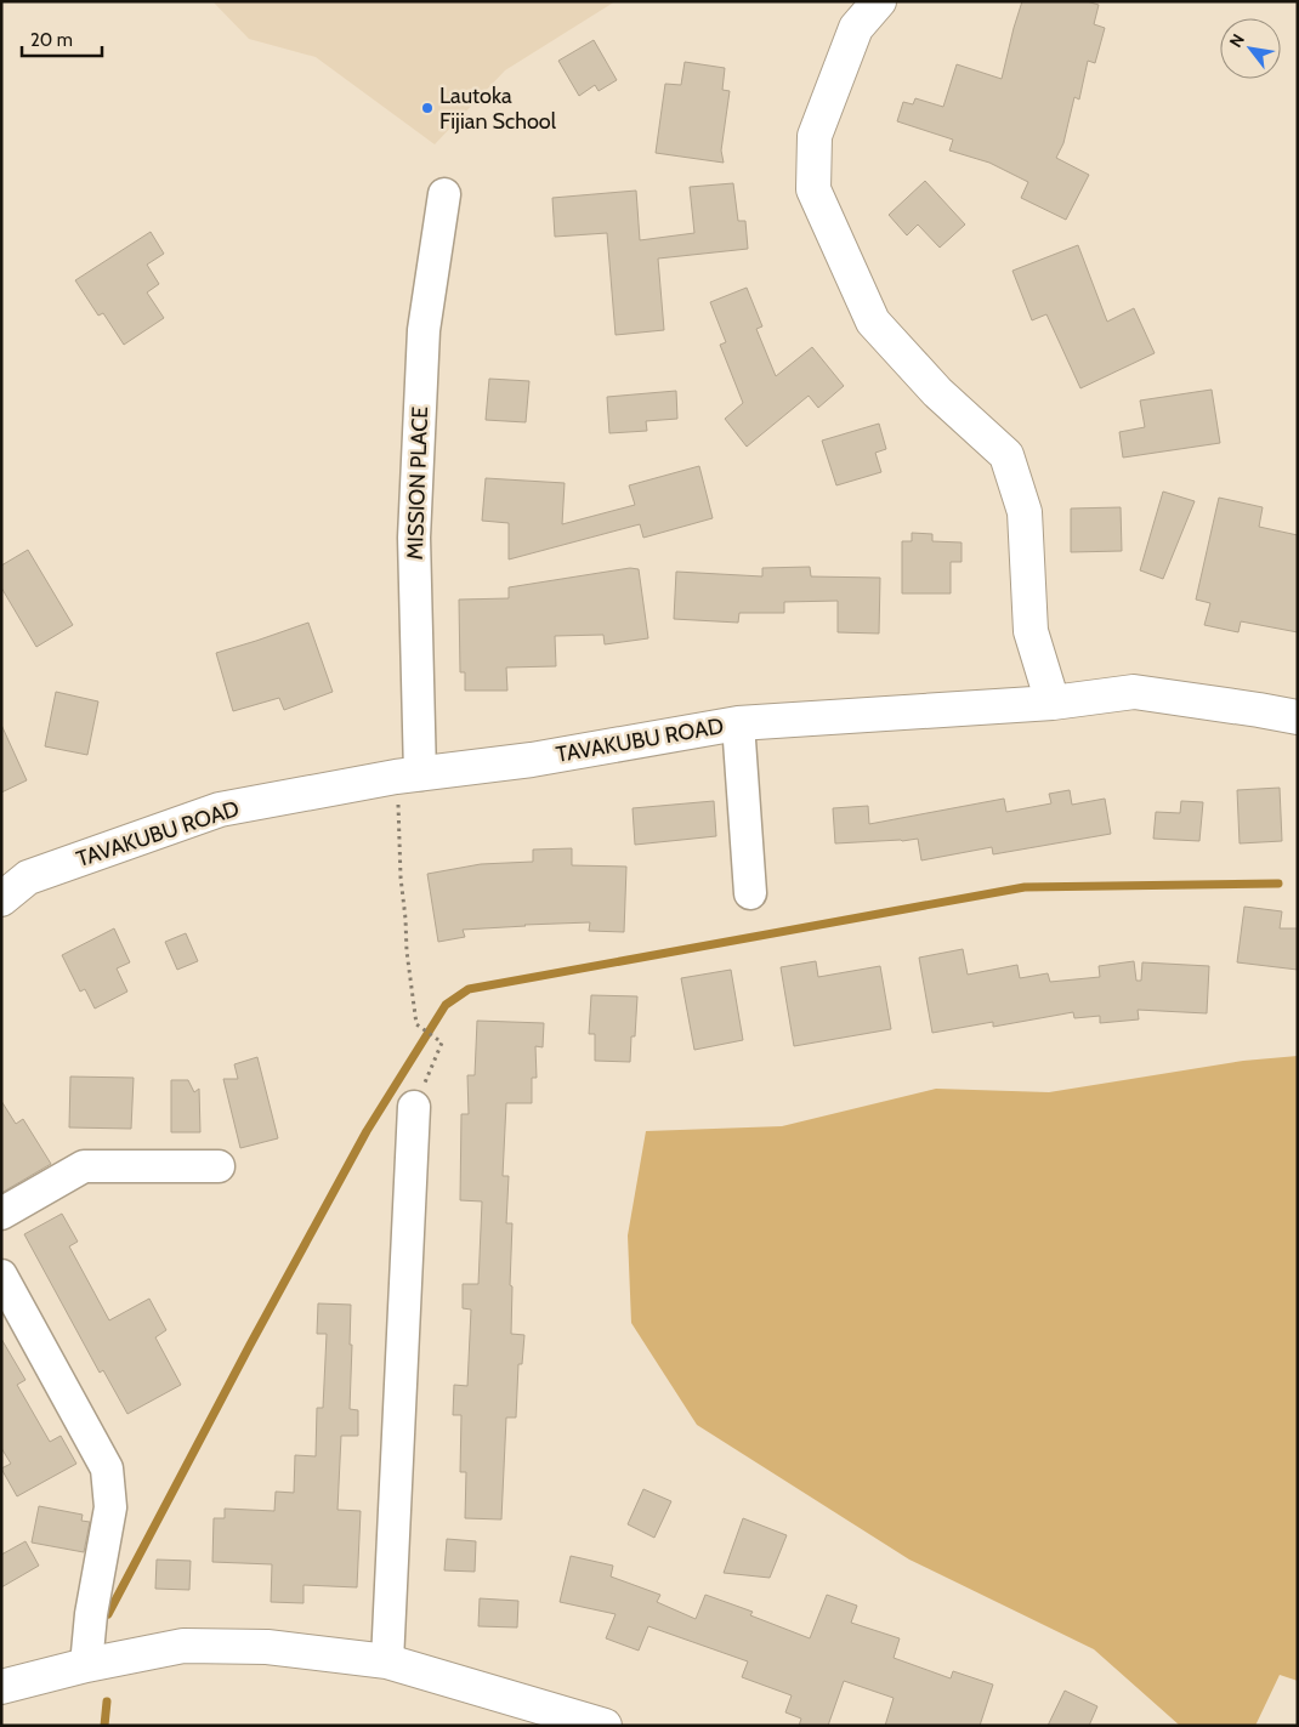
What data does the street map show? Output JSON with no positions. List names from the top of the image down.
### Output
{
  "streets": {
    "main road": ["TAVAKUBU ROAD"],
    "street": ["MISSION PLACE"]
  },
  "crossings": [
    ["MISSION PLACE", "TAVAKUBU ROAD"]
  ],
  "places": ["Lautoka Fijian School"],
  "scale_bar": "20 m",
  "north": "top left"
}
